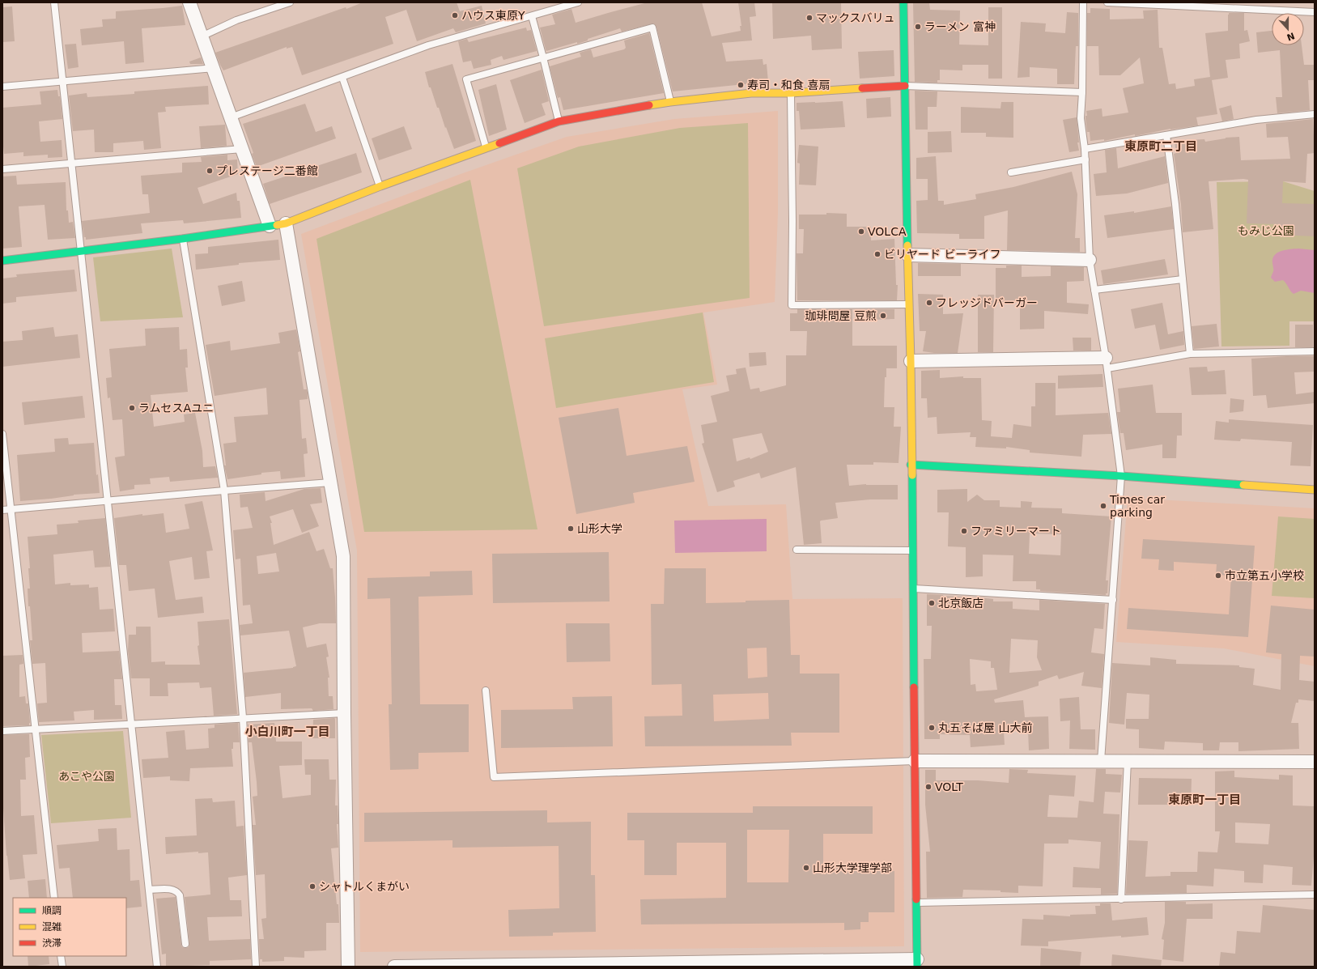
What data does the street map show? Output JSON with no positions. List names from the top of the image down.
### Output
{
  "districts": ["東原町二丁目", "小白川町一丁目", "東原町一丁目"],
  "parks": ["もみじ公園", "あこや公園"],
  "places": [
    "ハウス東原Y",
    "マックスバリュ",
    "ラーメン 富神",
    "寿司・和食 喜扇",
    "プレステージ二番館",
    "VOLCA",
    "ビリヤード ビーライフ",
    "フレッジドバーガー",
    "珈琲問屋 豆煎",
    "ラムセスAユニ",
    "Times car parking",
    "山形大学",
    "ファミリーマート",
    "市立第五小学校",
    "北京飯店",
    "丸五そば屋 山大前",
    "VOLT",
    "山形大学理学部",
    "シャトルくまがい"
  ],
  "legend": ["順調", "混雑", "渋滞"],
  "north": "bottom"
}
